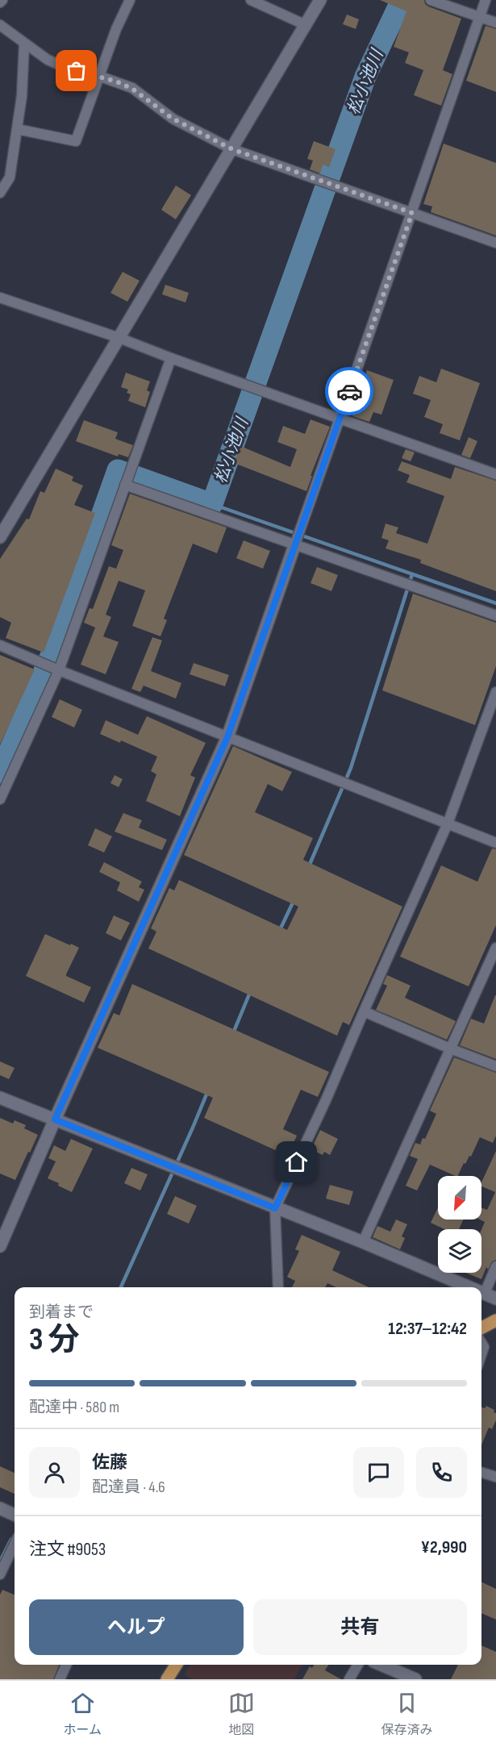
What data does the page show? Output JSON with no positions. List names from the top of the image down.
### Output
{
  "water": ["松小池川"],
  "north": "bottom left",
  "page": {
    "heading": ["3 分", "到着まで", "12:37–12:42"],
    "panel": [
      "佐藤",
      "配達員 · 4.6",
      "注文 #9053",
      "¥2,990"
    ],
    "bar": "配達中 · 580 m",
    "buttons": ["ヘルプ", "共有"],
    "tabs": ["ホーム", "地図", "保存済み"]
  }
}
